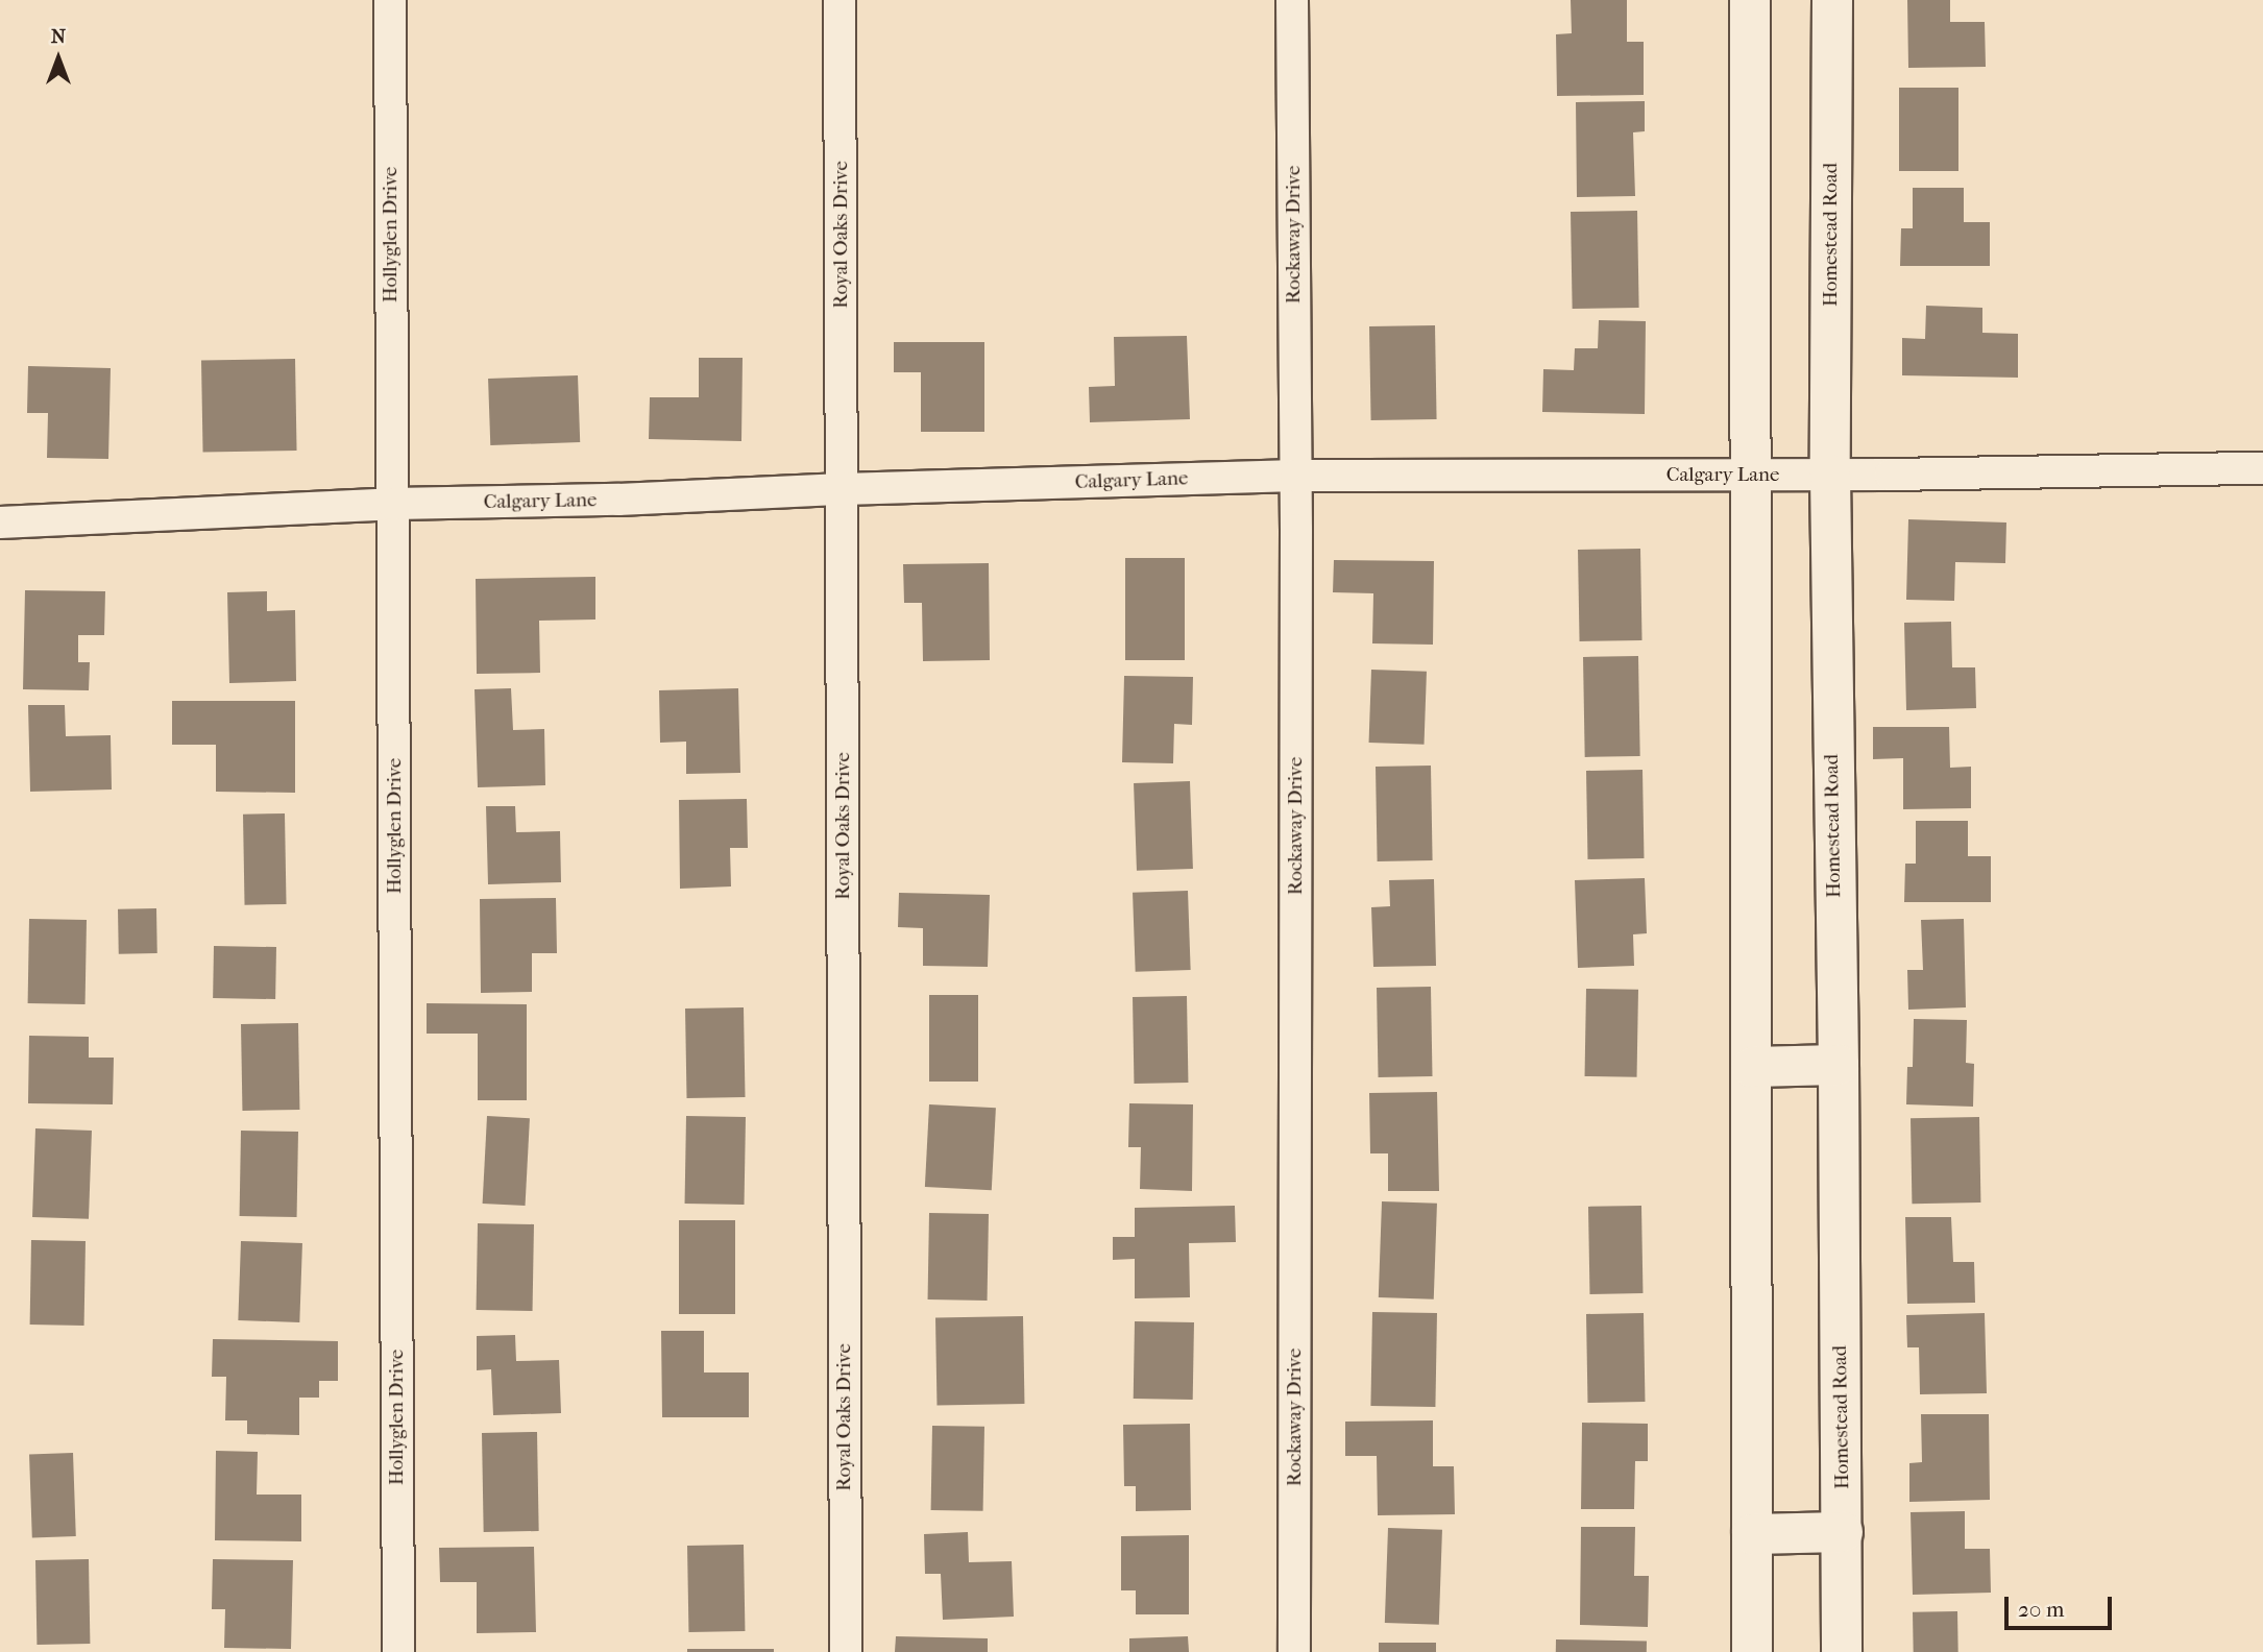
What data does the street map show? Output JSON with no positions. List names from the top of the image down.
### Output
{
  "streets": {
    "main road": ["Homestead Road"],
    "street": [
      "Hollyglen Drive",
      "Royal Oaks Drive",
      "Rockaway Drive",
      "Calgary Lane"
    ]
  },
  "crossings": [
    ["Hollyglen Drive", "Calgary Lane"],
    ["Royal Oaks Drive", "Calgary Lane"],
    ["Rockaway Drive", "Calgary Lane"],
    ["Homestead Road", "Calgary Lane"]
  ],
  "scale_bar": "20 m",
  "north": "top"
}
